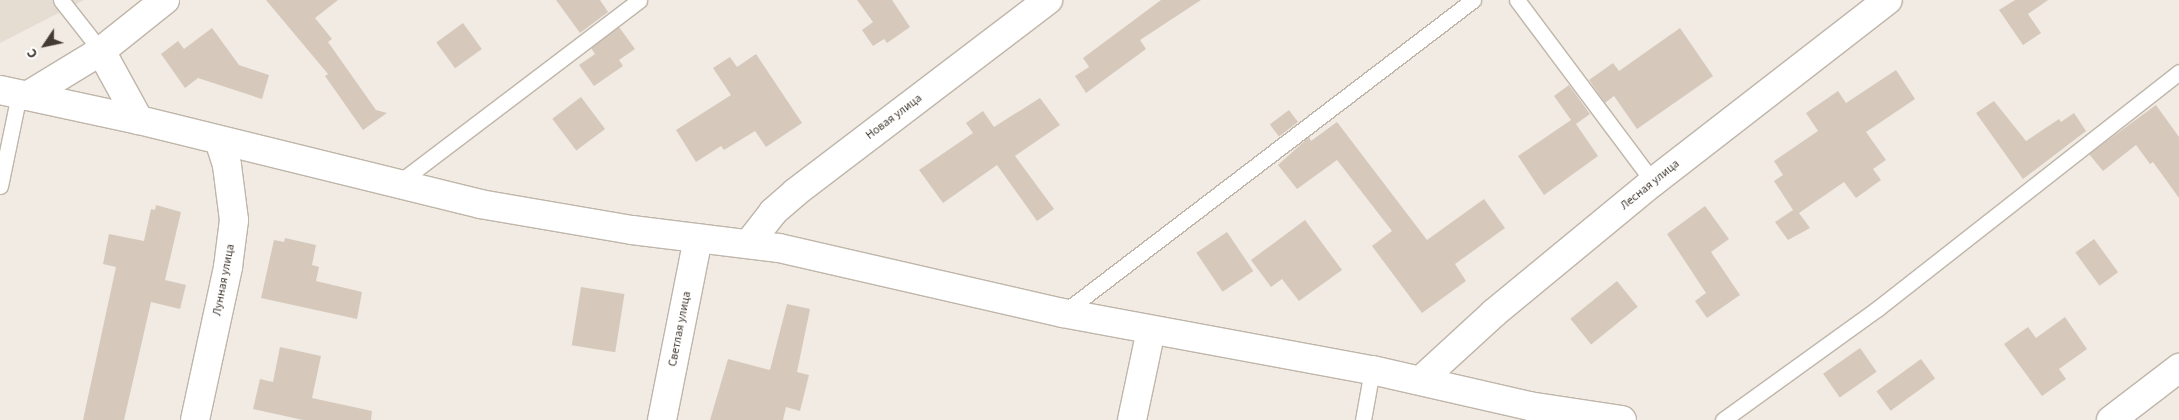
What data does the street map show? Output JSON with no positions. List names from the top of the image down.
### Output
{
  "streets": {
    "street": [
      "Новая улица",
      "Лесная улица",
      "Лунная улица",
      "Светлая улица"
    ]
  },
  "north": "bottom left"
}
